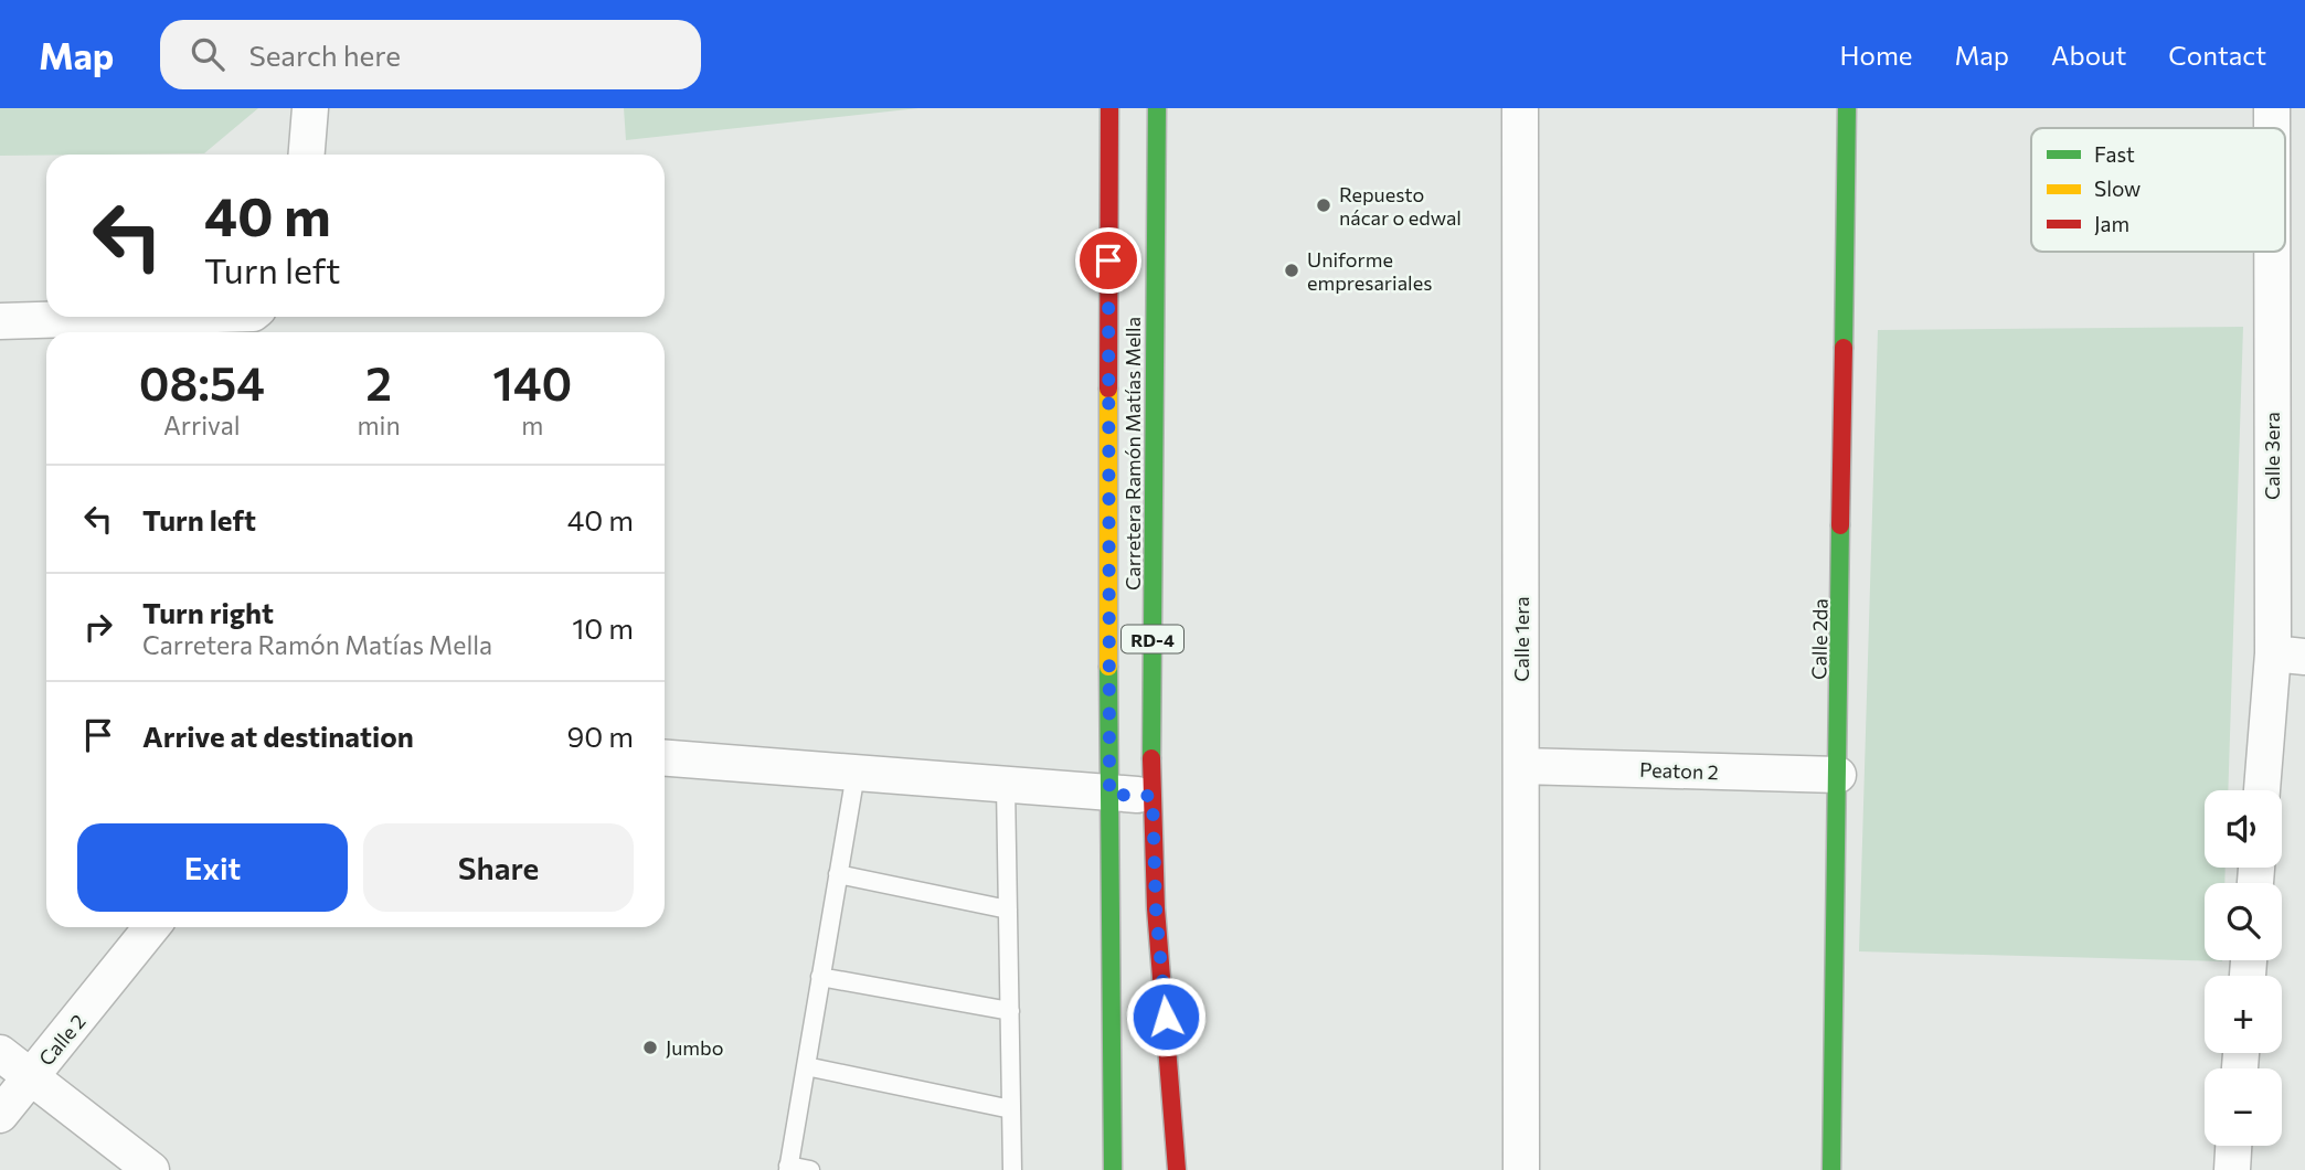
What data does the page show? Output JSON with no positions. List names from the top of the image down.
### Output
{
  "streets": {
    "main road": ["Carretera Ramón Matías Mella", "RD-4", "Calle 2da"],
    "street": [
      "Calle 3era",
      "Calle 1era",
      "Peaton 2",
      "Calle 2"
    ]
  },
  "crossings": [
    ["Calle 1era", "Peaton 2"],
    ["Calle 2da", "Peaton 2"]
  ],
  "places": ["Repuesto nácar o edwal", "Uniforme empresariales", "Jumbo"],
  "legend": ["Fast", "Slow", "Jam"],
  "page": {
    "header": "Map",
    "search": "Search here",
    "nav": [
      "Home",
      "Map",
      "About",
      "Contact"
    ],
    "turn": ["40 m", "Turn left"],
    "eta": [
      "08:54",
      "Arrival",
      "2",
      "min",
      "140",
      "m"
    ],
    "list": [
      {
        "name": "Turn left",
        "value": "40 m"
      },
      {
        "name": "Turn right",
        "note": "Carretera Ramón Matías Mella",
        "value": "10 m"
      },
      {
        "name": "Arrive at destination",
        "value": "90 m"
      }
    ],
    "map_buttons": ["+", "−"],
    "buttons": ["Exit", "Share"]
  }
}
